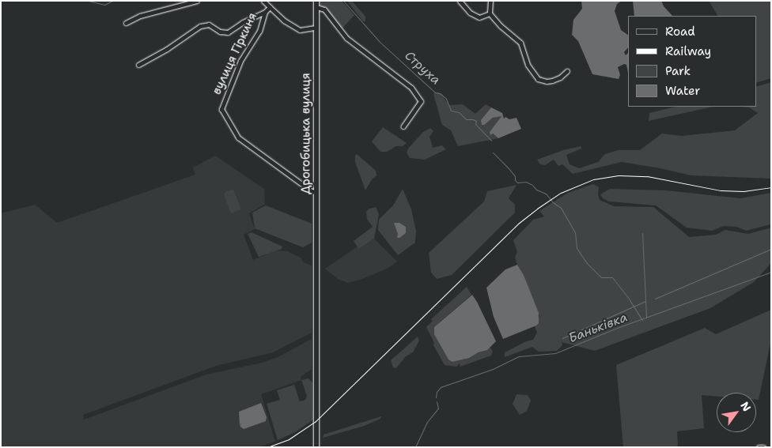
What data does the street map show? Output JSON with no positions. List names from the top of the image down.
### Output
{
  "streets": {
    "street": ["вулиця Гіркиня", "Дрогобицька вулиця"]
  },
  "crossings": [
    ["вулиця Гіркиня", "Дрогобицька вулиця"]
  ],
  "water": ["Струха", "Баньківка"],
  "legend": [
    "Road",
    "Railway",
    "Park",
    "Water"
  ],
  "north": "top right"
}
